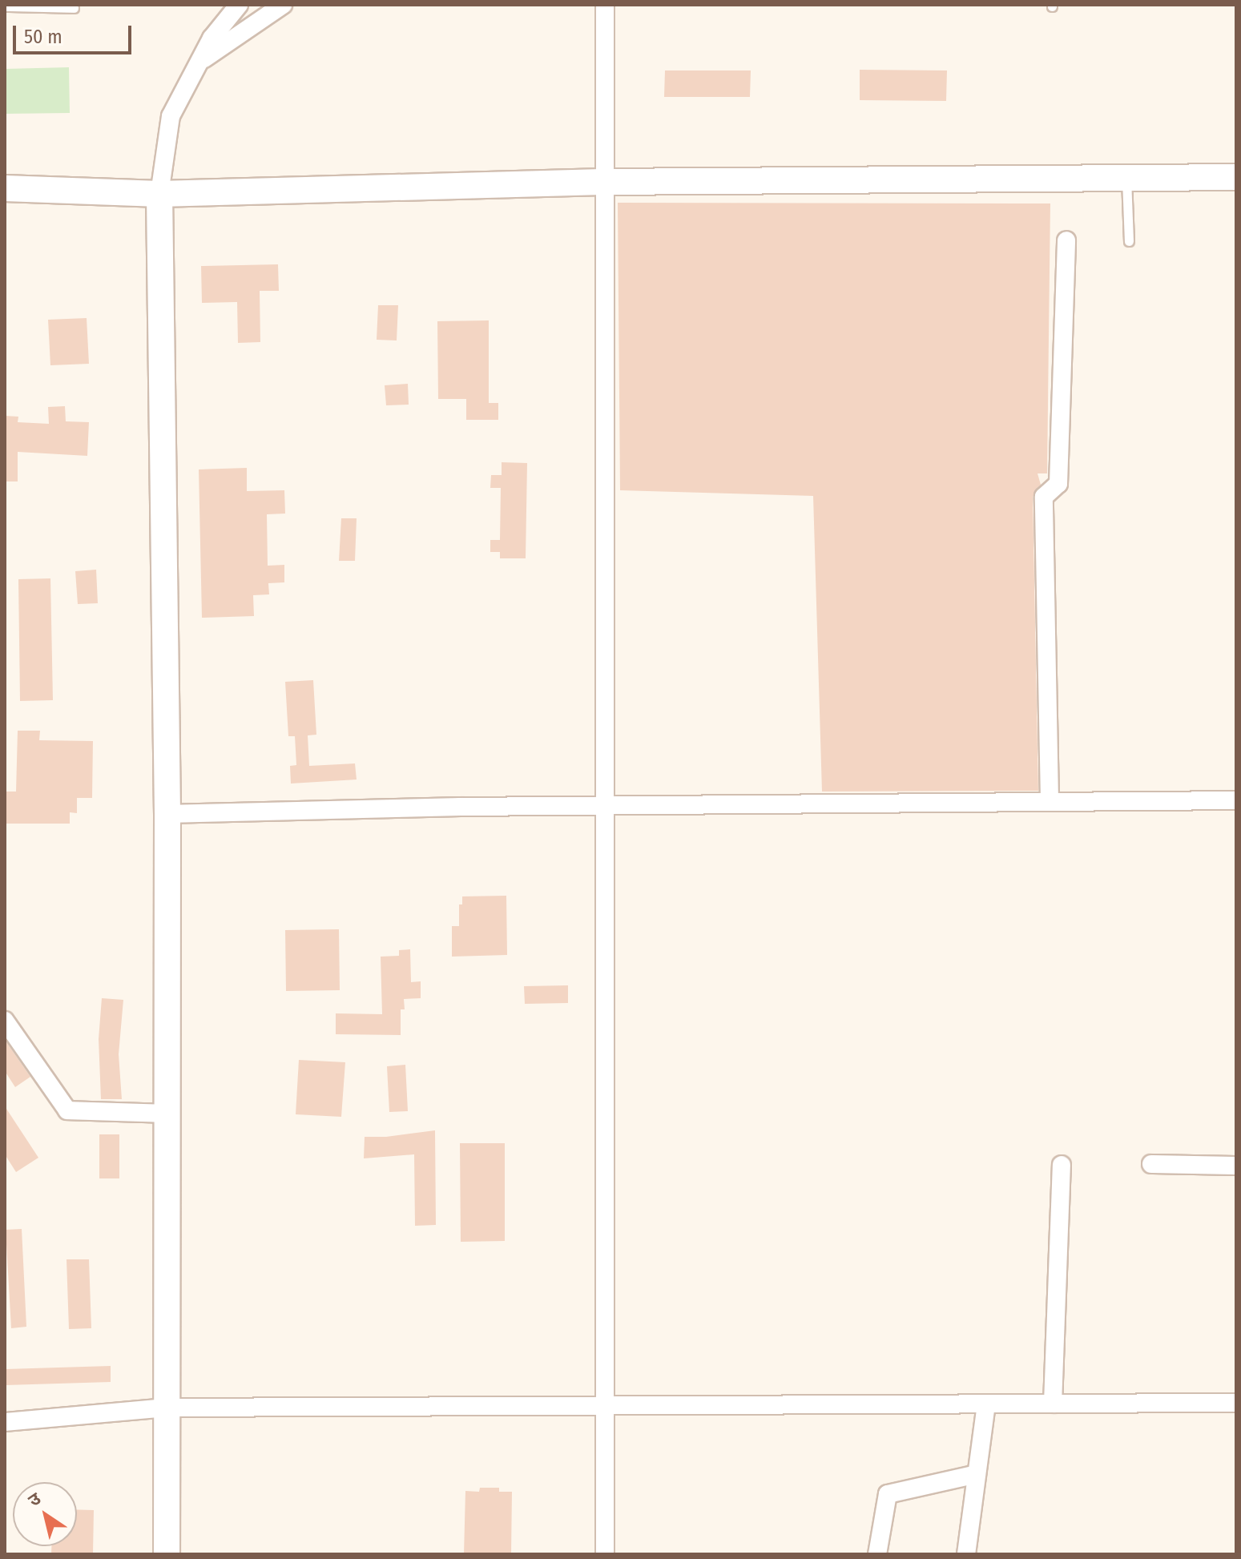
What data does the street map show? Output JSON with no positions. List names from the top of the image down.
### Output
{
  "scale_bar": "50 m",
  "north": "top left"
}
